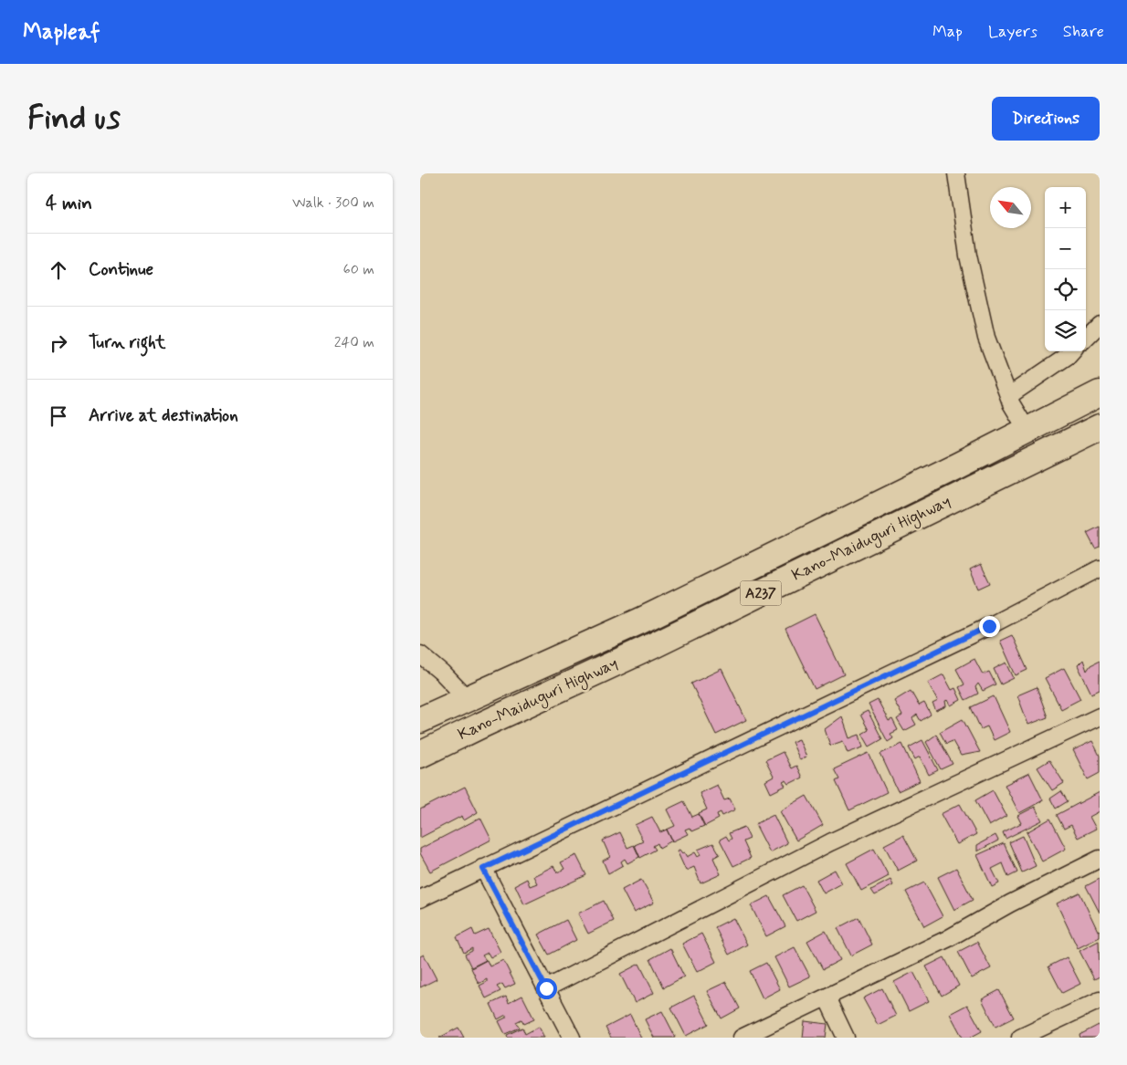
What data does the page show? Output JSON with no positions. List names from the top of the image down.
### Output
{
  "streets": {
    "highway": ["Kano-Maiduguri Highway", "A237"]
  },
  "north": "top left",
  "page": {
    "header": "Mapleaf",
    "nav": ["Map", "Layers", "Share"],
    "buttons": "Directions",
    "title": "Find us",
    "heading": ["4 min", "Walk · 300 m"],
    "map_buttons": ["+", "−"],
    "list": [
      ["Continue", "60 m"],
      ["Turn right", "240 m"],
      "Arrive at destination"
    ]
  }
}
